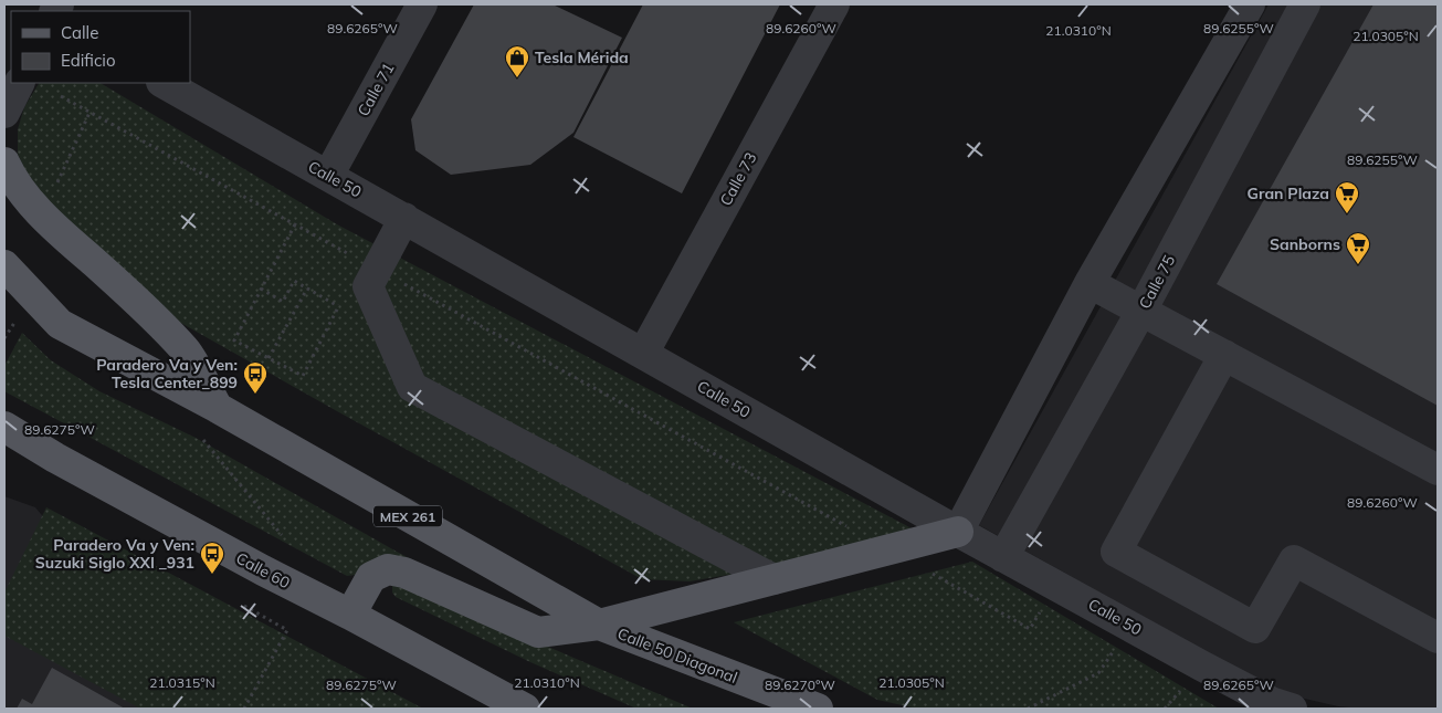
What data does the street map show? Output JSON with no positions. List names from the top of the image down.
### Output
{
  "streets": {
    "main road": ["MEX 261", "Calle 60", "Calle 50 Diagonal"],
    "street": [
      "Calle 71",
      "Calle 50",
      "Calle 73",
      "Calle 75"
    ]
  },
  "crossings": [
    ["Calle 71", "Calle 50"],
    ["Calle 50", "Calle 73"],
    ["Calle 50", "Calle 75"],
    ["MEX 261", "Calle 50 Diagonal"]
  ],
  "places": {
    "shop": ["Tesla Mérida"],
    "supermarket": ["Gran Plaza", "Sanborns"],
    "bus stop": ["Paradero Va y Ven: Tesla Center_899", "Paradero Va y Ven: Suzuki Siglo XXI _931"]
  },
  "legend": ["Calle", "Edificio"],
  "coordinates": [
    "89.6265°W",
    "89.6260°W",
    "89.6255°W",
    "21.0310°N",
    "21.0305°N",
    "89.6275°W",
    "21.0315°N",
    "89.6270°W"
  ]
}
